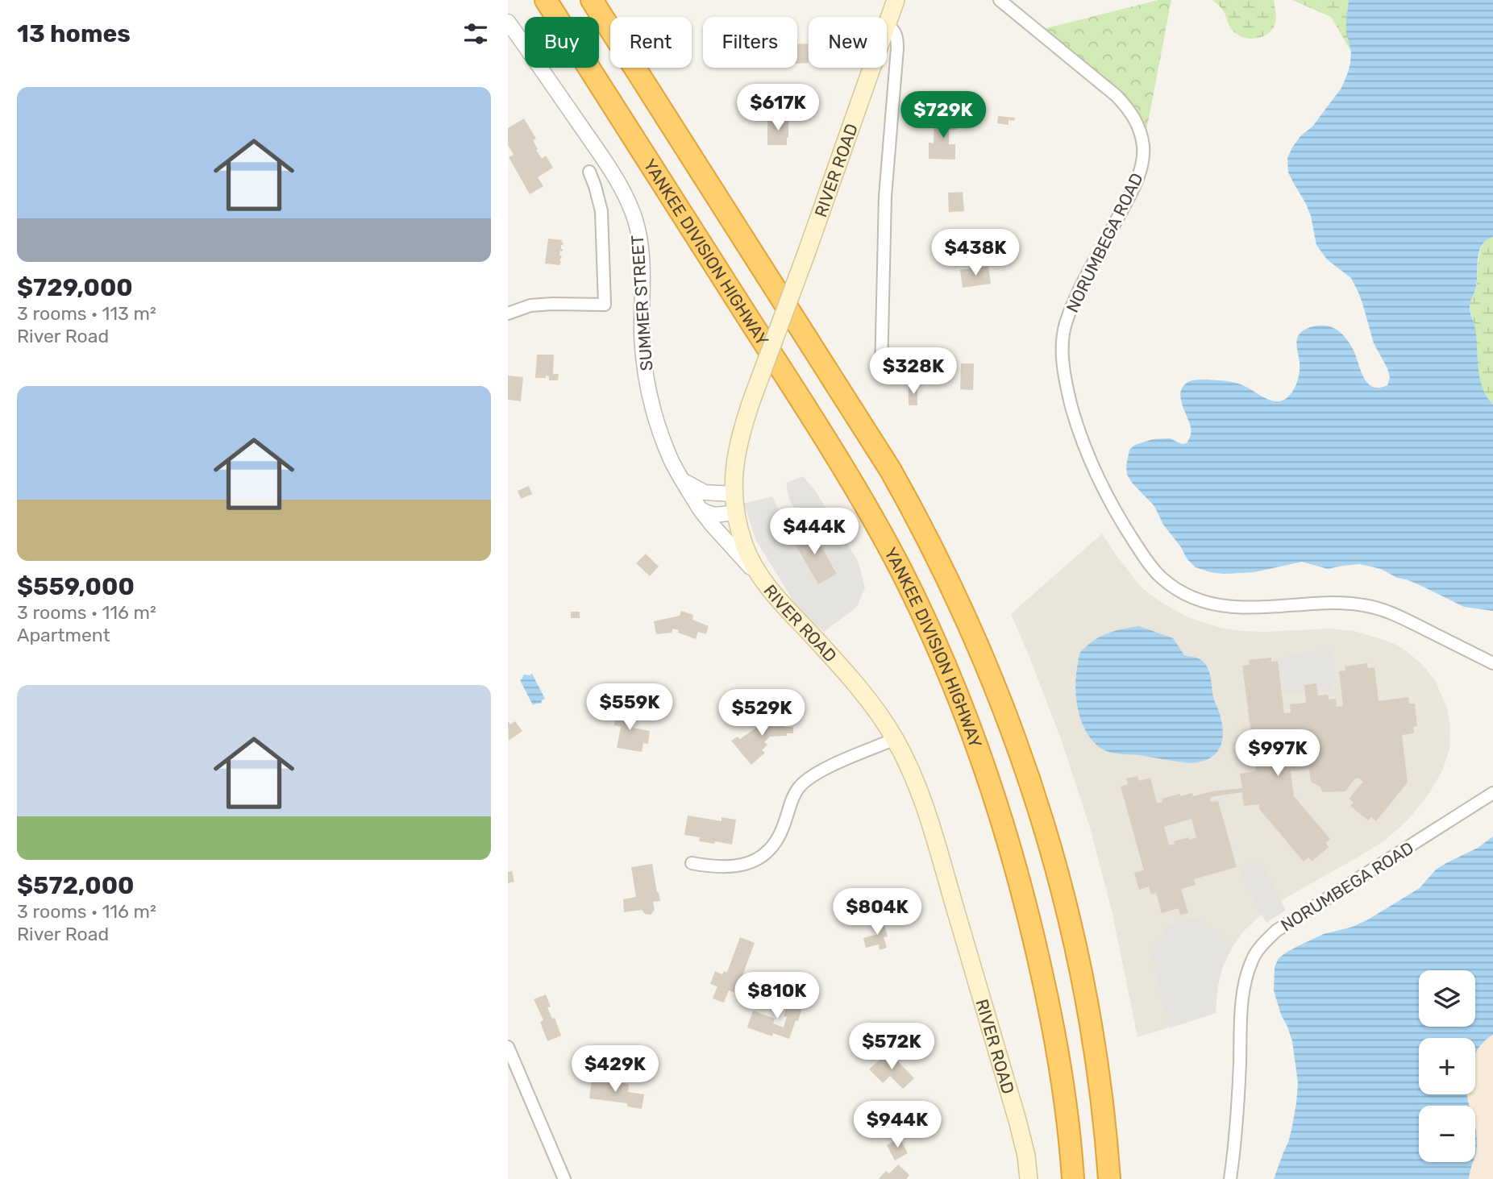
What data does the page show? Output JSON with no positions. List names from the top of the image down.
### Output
{
  "streets": {
    "highway": ["YANKEE DIVISION HIGHWAY"],
    "main road": ["RIVER ROAD"],
    "street": ["NORUMBEGA ROAD", "SUMMER STREET"]
  },
  "crossings": [
    ["RIVER ROAD", "SUMMER STREET"]
  ],
  "page": {
    "heading": "13 homes",
    "chip": [
      "Buy",
      "Rent",
      "Filters",
      "New"
    ],
    "list": [
      {
        "name": "$729,000",
        "note": "3 rooms · 113 m² · River Road"
      },
      {
        "name": "$559,000",
        "note": "3 rooms · 116 m² · Apartment"
      },
      {
        "name": "$572,000",
        "note": "3 rooms · 116 m² · River Road"
      }
    ],
    "price": [
      "$617K",
      "$729K",
      "$438K",
      "$328K",
      "$444K",
      "$559K",
      "$529K",
      "$997K",
      "$804K",
      "$810K",
      "$572K",
      "$429K",
      "$944K"
    ],
    "map_buttons": ["+", "−"]
  }
}
